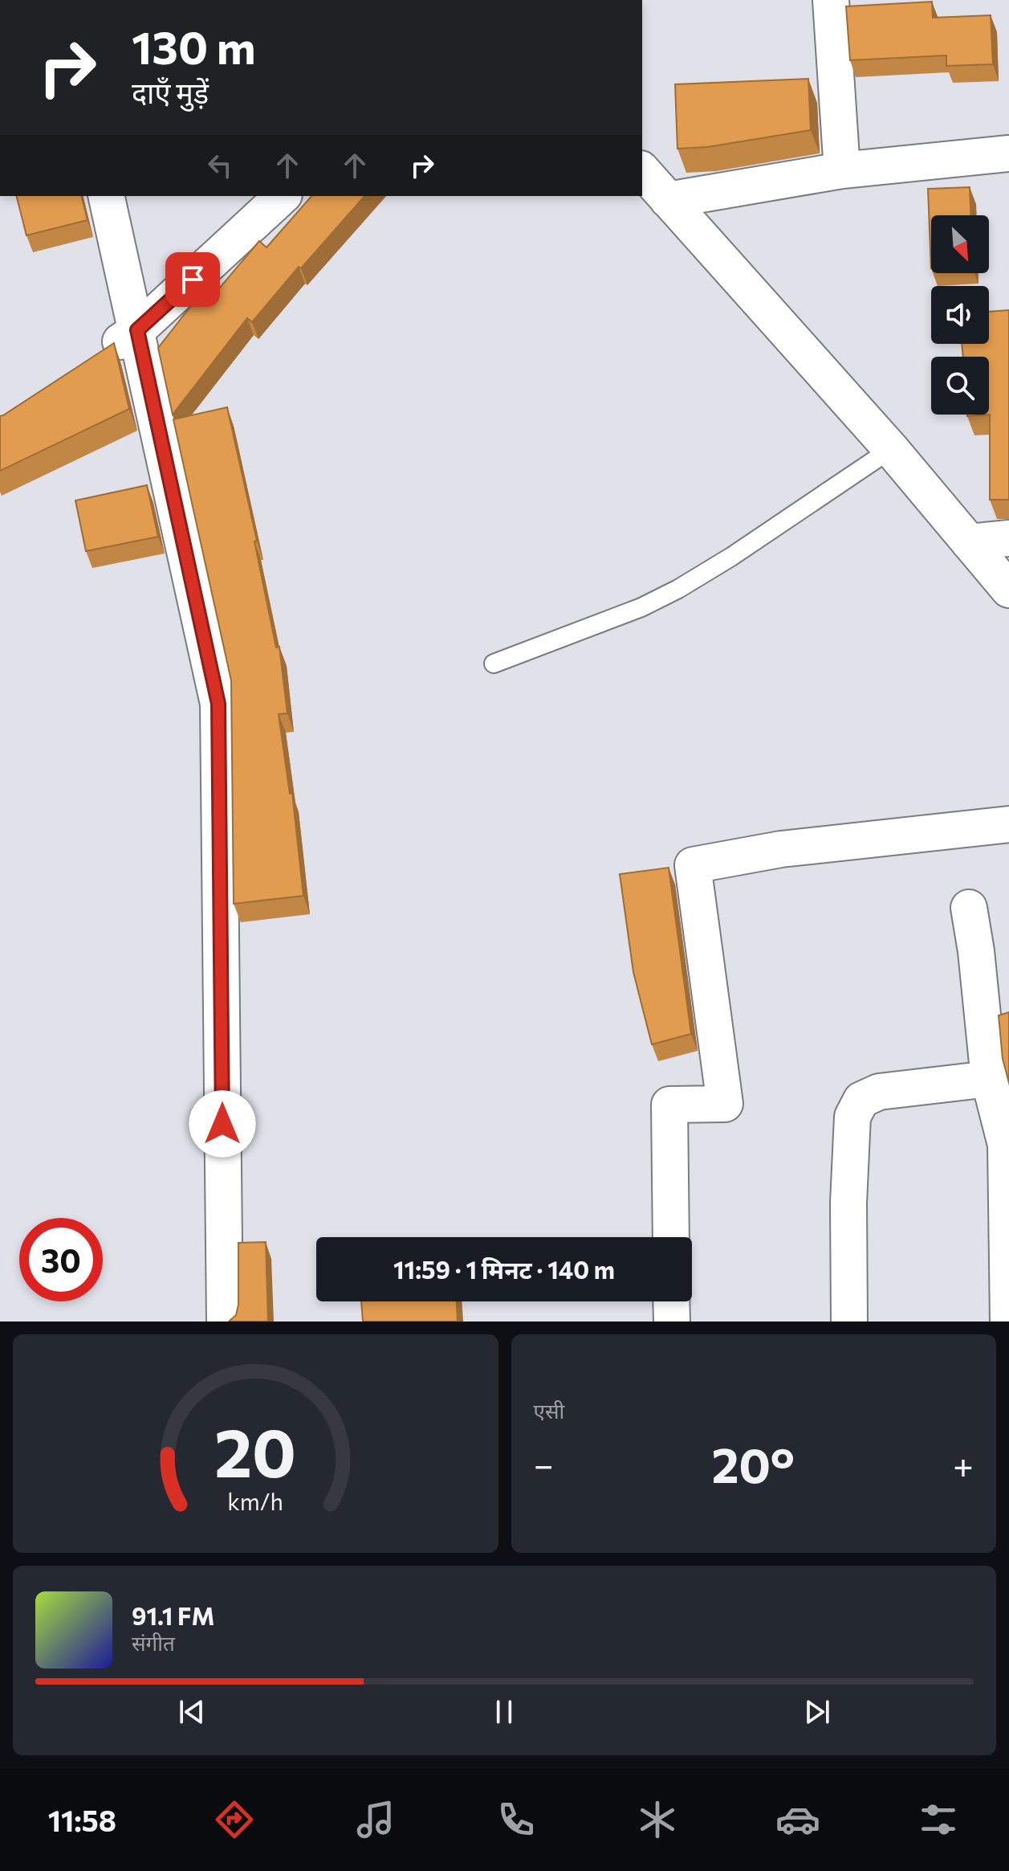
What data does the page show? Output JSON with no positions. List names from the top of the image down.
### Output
{
  "north": "bottom right",
  "page": {
    "turn": ["130 m", "दाएँ मुड़ें"],
    "limit": "30",
    "trip": "11:59 · 1 मिनट · 140 m",
    "tile": "एसी",
    "heat": ["−", "20°", "+"],
    "song": ["91.1 FM", "संगीत"],
    "tabs": "11:58",
    "gauge": ["20", "km/h"]
  }
}
